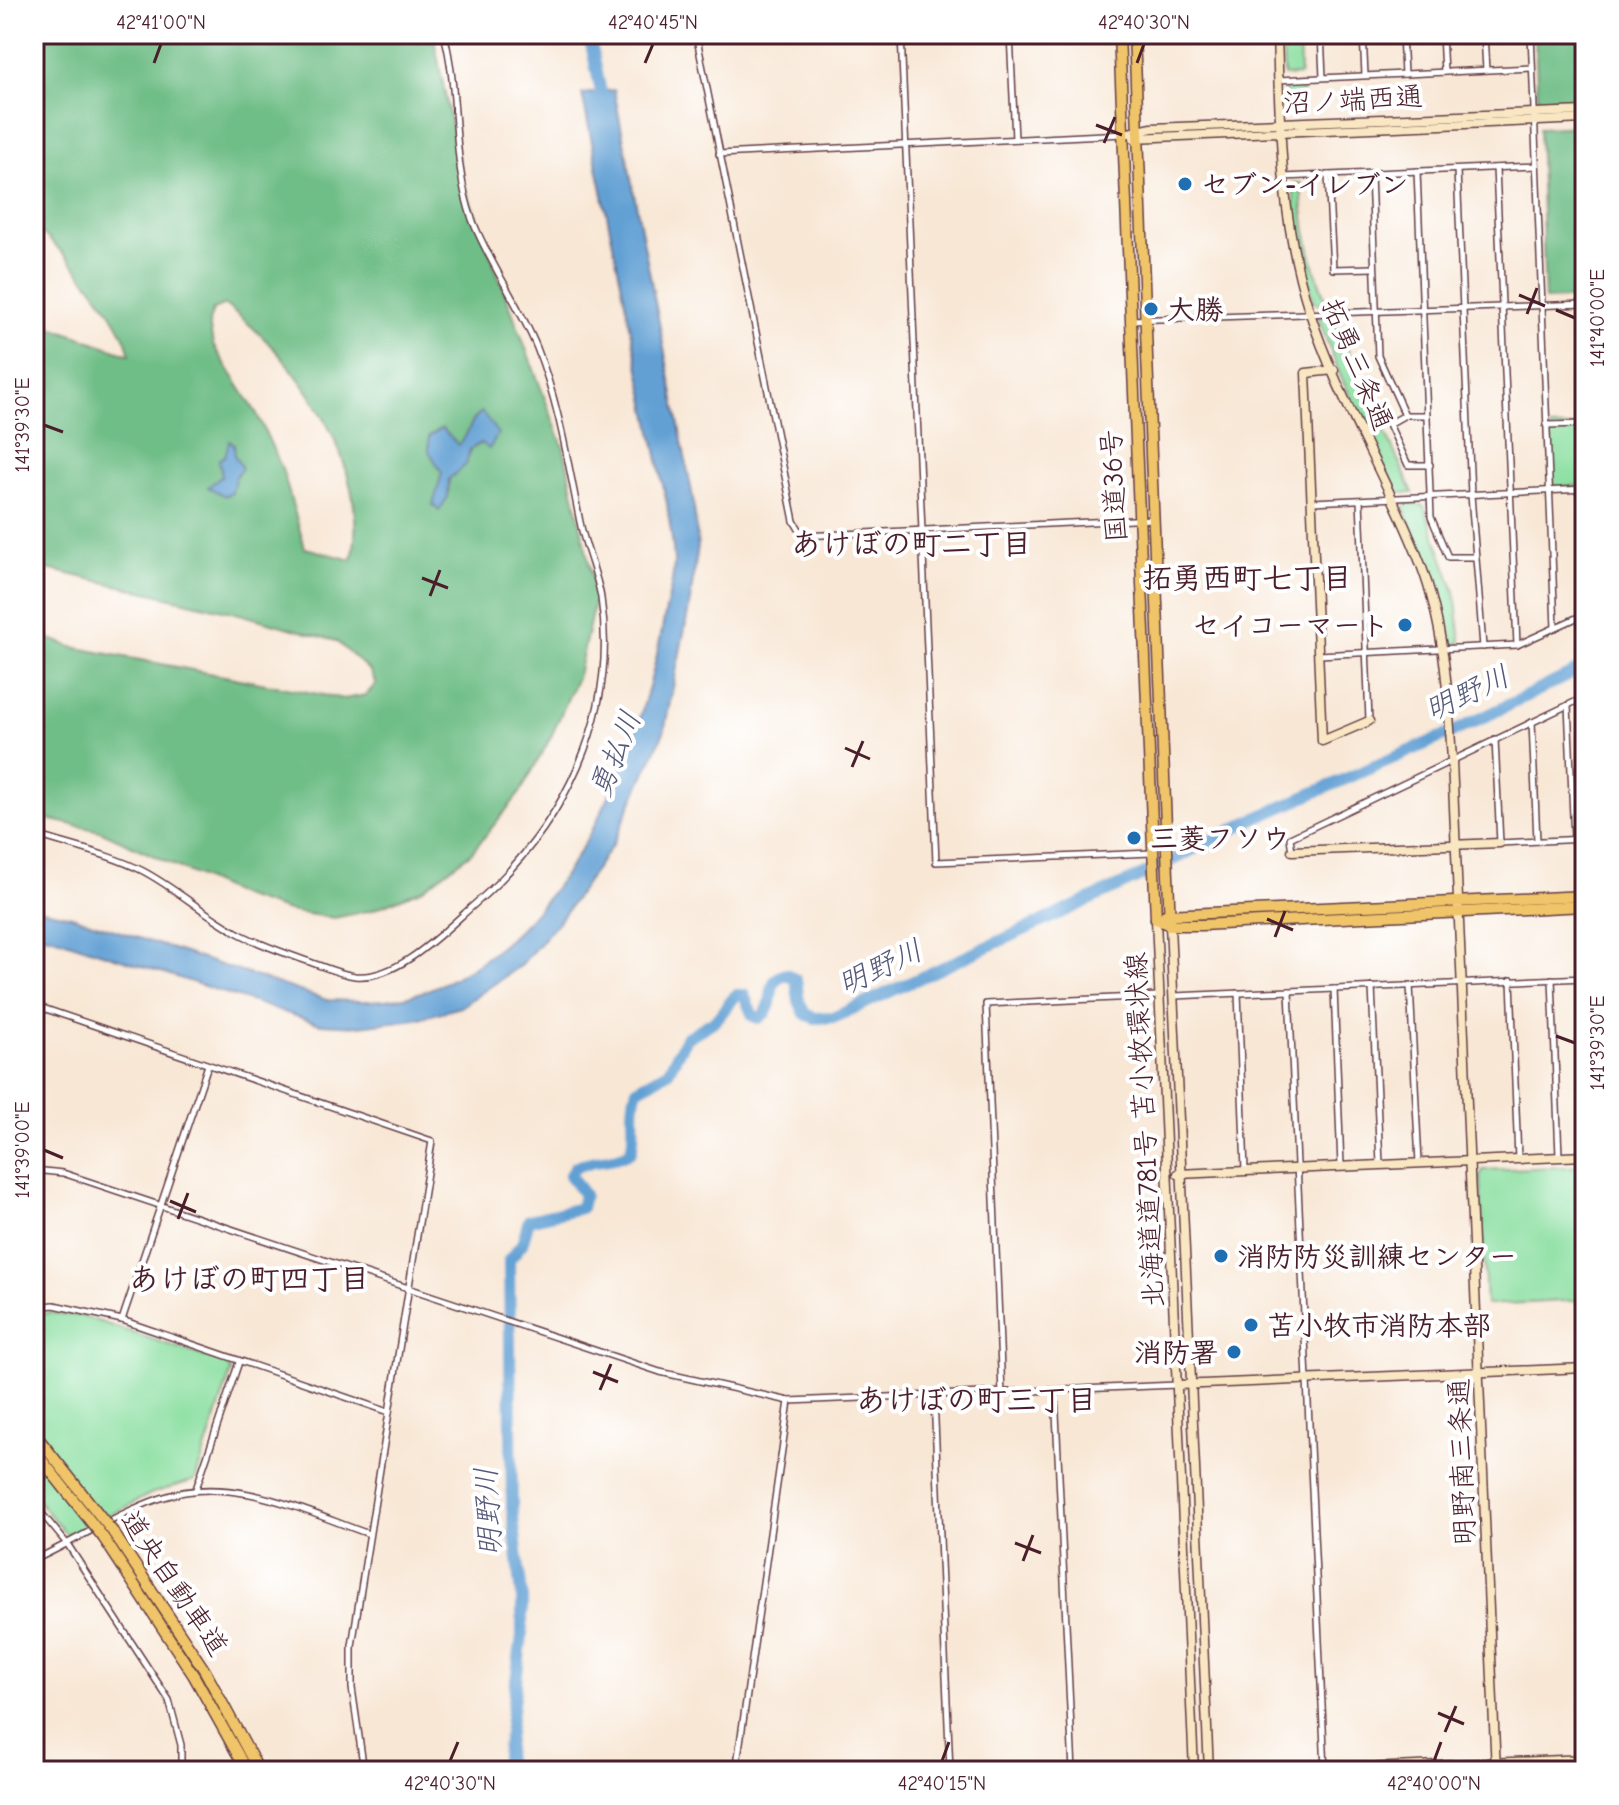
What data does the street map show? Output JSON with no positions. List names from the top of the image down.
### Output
{
  "streets": {
    "highway": ["国道36号", "道央自動車道"],
    "street": [
      "沼ノ端西通",
      "拓勇三条通",
      "北海道道781号 苫小牧環状線",
      "明野南三条通"
    ]
  },
  "crossings": [
    ["沼ノ端西通", "拓勇三条通"],
    ["沼ノ端西通", "国道36号"],
    ["国道36号", "北海道道781号 苫小牧環状線"]
  ],
  "districts": [
    "あけぼの町二丁目",
    "拓勇西町七丁目",
    "あけぼの町四丁目",
    "あけぼの町三丁目"
  ],
  "water": ["明野川", "勇払川"],
  "places": [
    "セブン-イレブン",
    "大勝",
    "セイコーマート",
    "三菱フソウ",
    "消防防災訓練センター",
    "苫小牧市消防本部",
    "消防署"
  ],
  "coordinates": [
    "42°41'00\"N",
    "42°40'45\"N",
    "42°40'30\"N",
    "141°40'00\"E",
    "141°39'30\"E",
    "141°39'00\"E",
    "42°40'15\"N",
    "42°40'00\"N"
  ]
}
